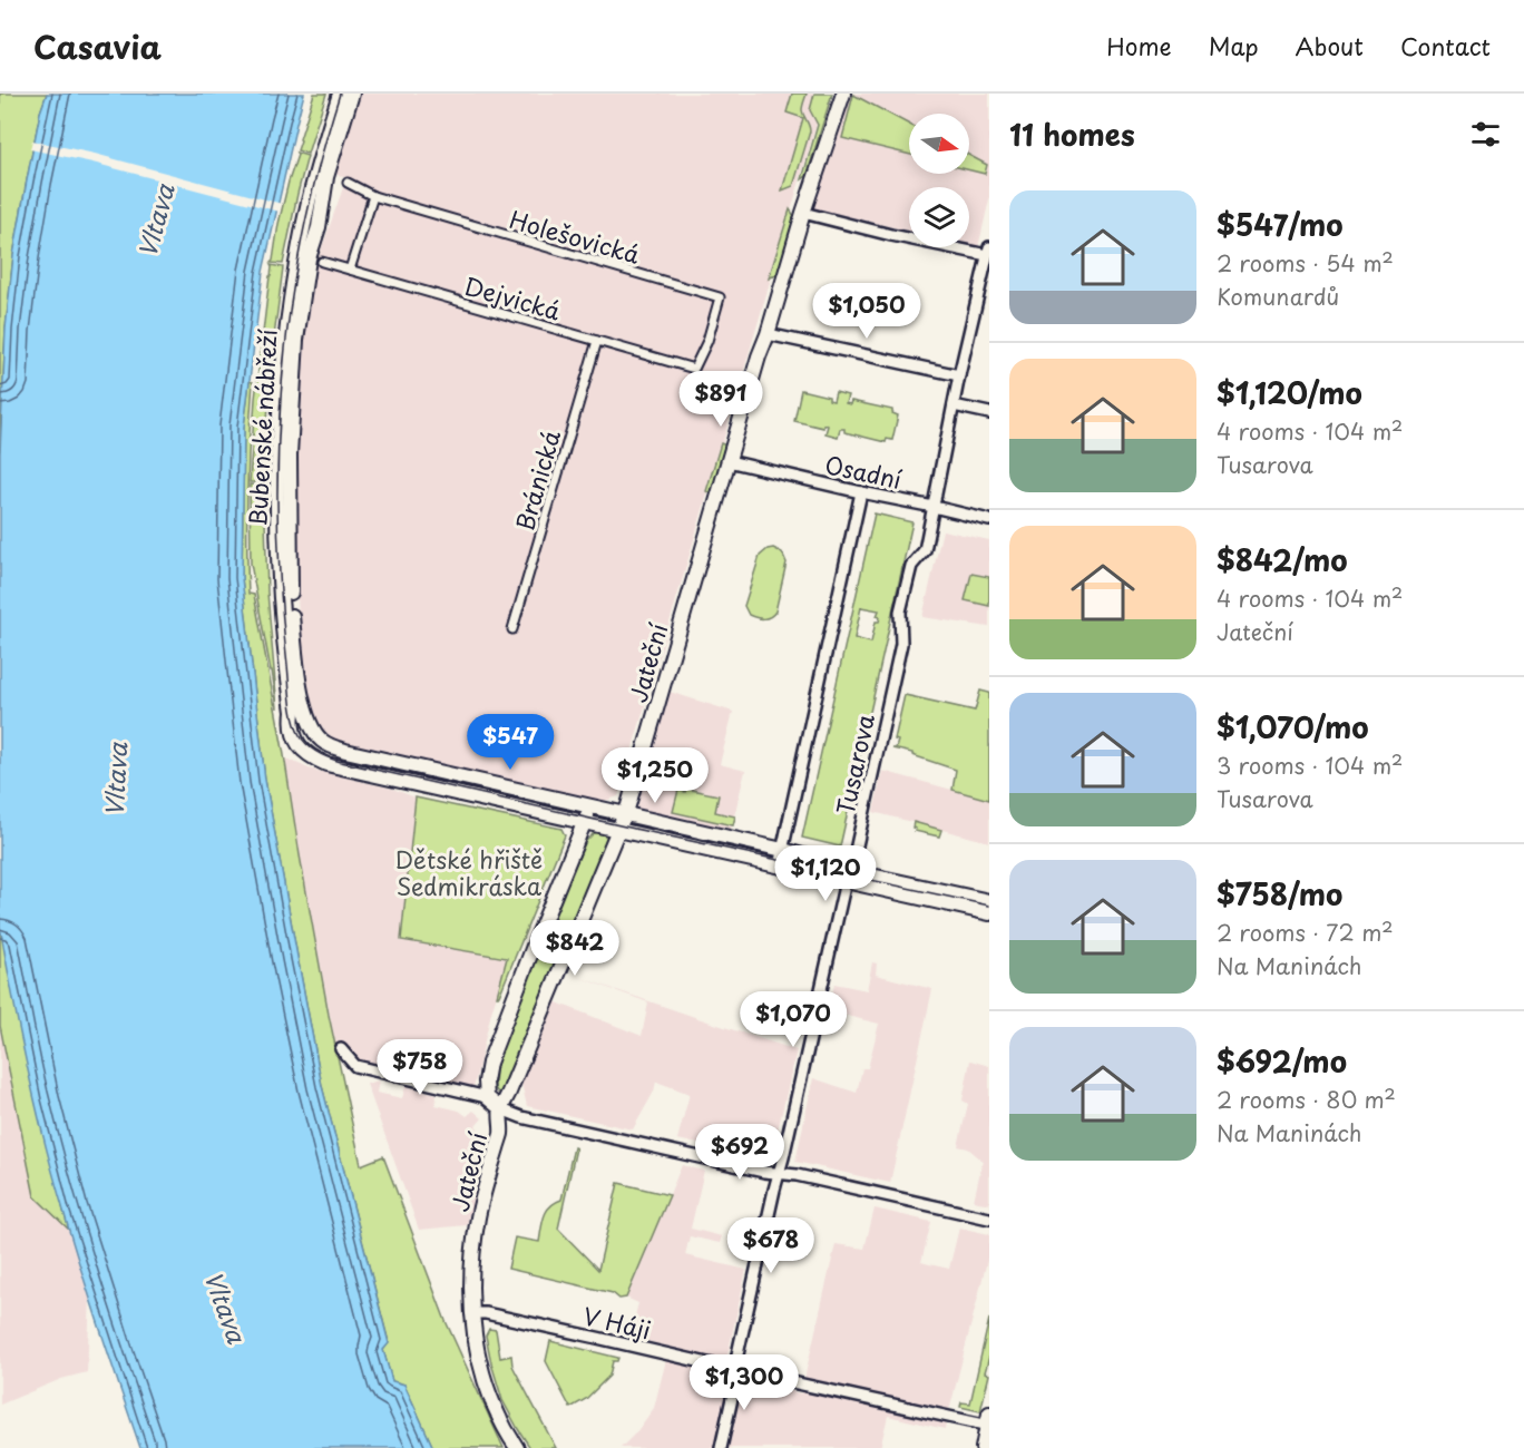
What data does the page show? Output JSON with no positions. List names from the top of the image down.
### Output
{
  "streets": {
    "street": [
      "Holešovická",
      "Dejvická",
      "Bubenské nábřeží",
      "Osadní",
      "Bránická",
      "Jateční",
      "Tusarova",
      "V Háji"
    ]
  },
  "crossings": [
    ["Holešovická", "Dejvická"],
    ["Dejvická", "Bránická"],
    ["Osadní", "Jateční"],
    ["Osadní", "Tusarova"],
    ["Jateční", "V Háji"],
    ["Tusarova", "V Háji"]
  ],
  "water": ["Vltava"],
  "parks": ["Dětské hřiště Sedmikráska"],
  "north": "right",
  "page": {
    "header": "Casavia",
    "nav": [
      "Home",
      "Map",
      "About",
      "Contact"
    ],
    "heading": "11 homes",
    "list": [
      {
        "name": "$547/mo",
        "note": "2 rooms · 54 m² · Komunardů"
      },
      {
        "name": "$1,120/mo",
        "note": "4 rooms · 104 m² · Tusarova"
      },
      {
        "name": "$842/mo",
        "note": "4 rooms · 104 m² · Jateční"
      },
      {
        "name": "$1,070/mo",
        "note": "3 rooms · 104 m² · Tusarova"
      },
      {
        "name": "$758/mo",
        "note": "2 rooms · 72 m² · Na Maninách"
      },
      {
        "name": "$692/mo",
        "note": "2 rooms · 80 m² · Na Maninách"
      }
    ],
    "price": [
      "$1,050",
      "$891",
      "$547",
      "$1,250",
      "$1,120",
      "$842",
      "$1,070",
      "$758",
      "$692",
      "$678",
      "$1,300"
    ]
  }
}
